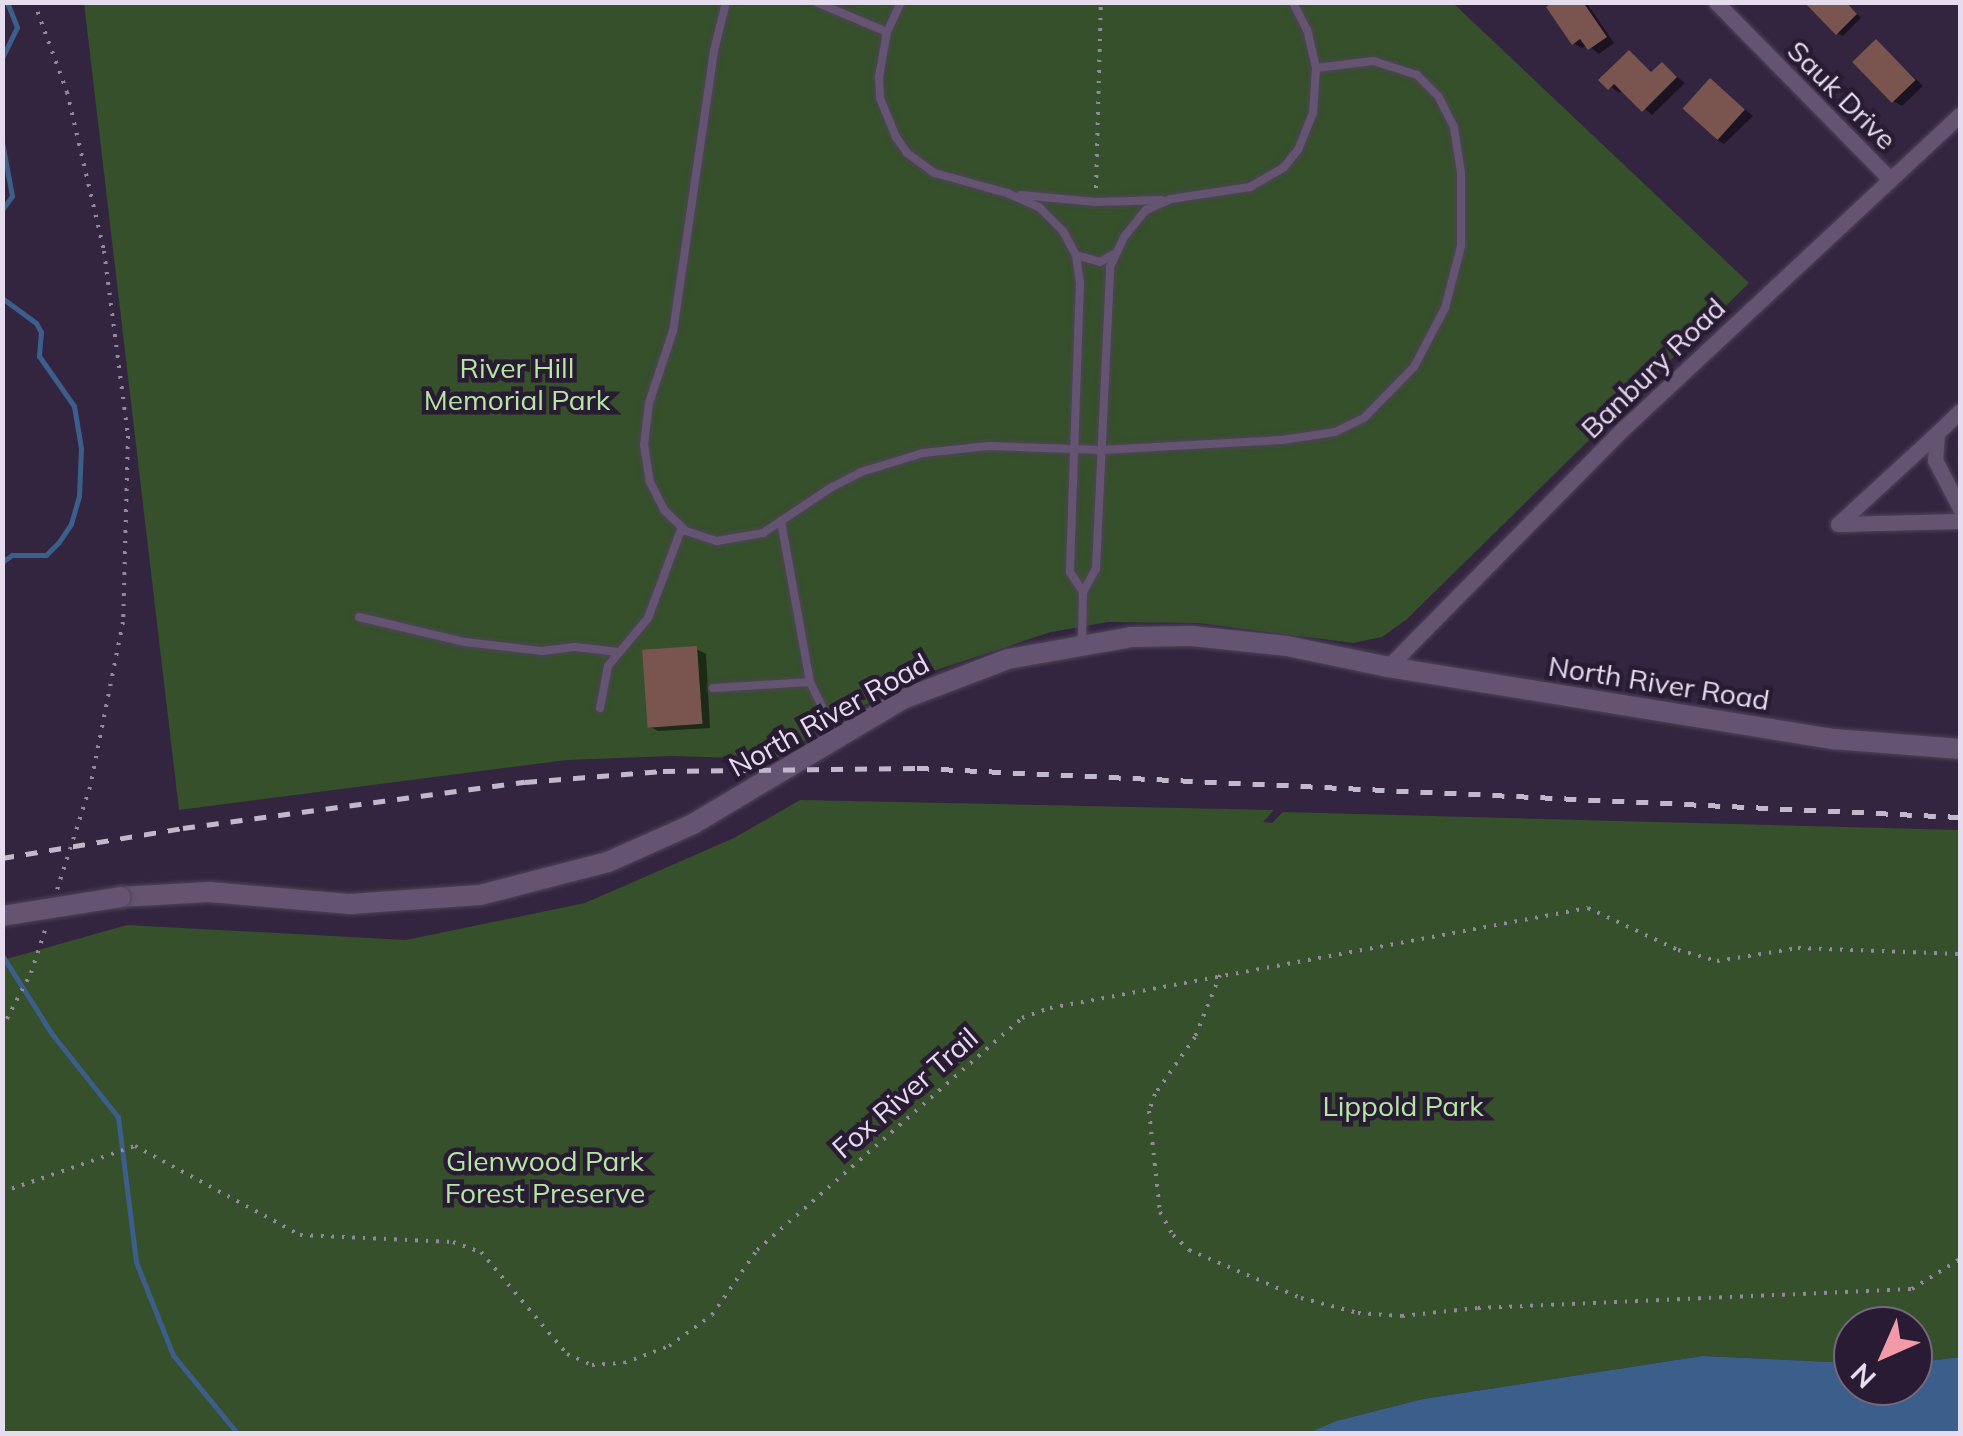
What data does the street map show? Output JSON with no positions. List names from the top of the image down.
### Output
{
  "streets": {
    "main road": ["North River Road"],
    "street": ["Sauk Drive", "Banbury Road"],
    "path": ["Fox River Trail"]
  },
  "crossings": [
    ["Sauk Drive", "Banbury Road"],
    ["Banbury Road", "North River Road"]
  ],
  "parks": ["River Hill Memorial Park", "Lippold Park", "Glenwood Park Forest Preserve"],
  "north": "bottom left"
}
